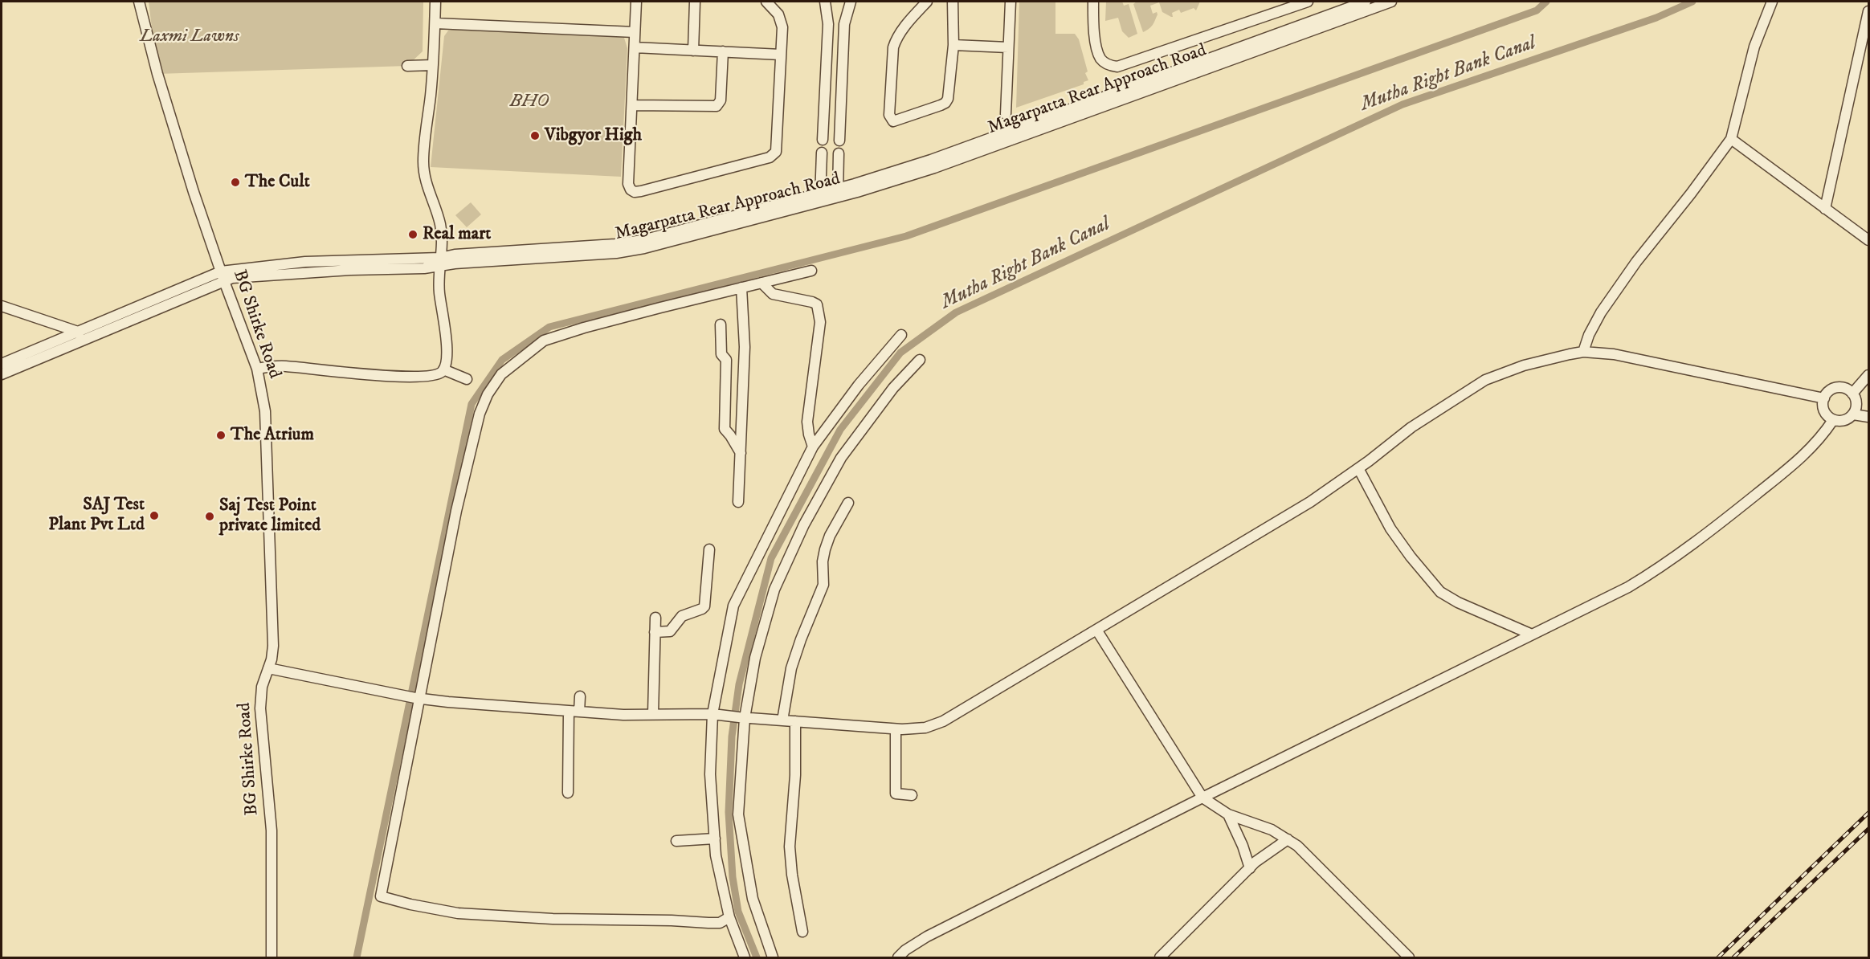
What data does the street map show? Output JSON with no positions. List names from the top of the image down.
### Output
{
  "streets": {
    "street": ["Magarpatta Rear Approach Road", "BG Shirke Road"]
  },
  "crossings": [
    ["Magarpatta Rear Approach Road", "BG Shirke Road"]
  ],
  "water": ["Mutha Right Bank Canal"],
  "parks": ["Laxmi Lawns", "BHO"],
  "places": [
    "Vibgyor High",
    "The Cult",
    "Real mart",
    "The Atrium",
    "SAJ Test Plant Pvt Ltd",
    "Saj Test Point private limited"
  ]
}
